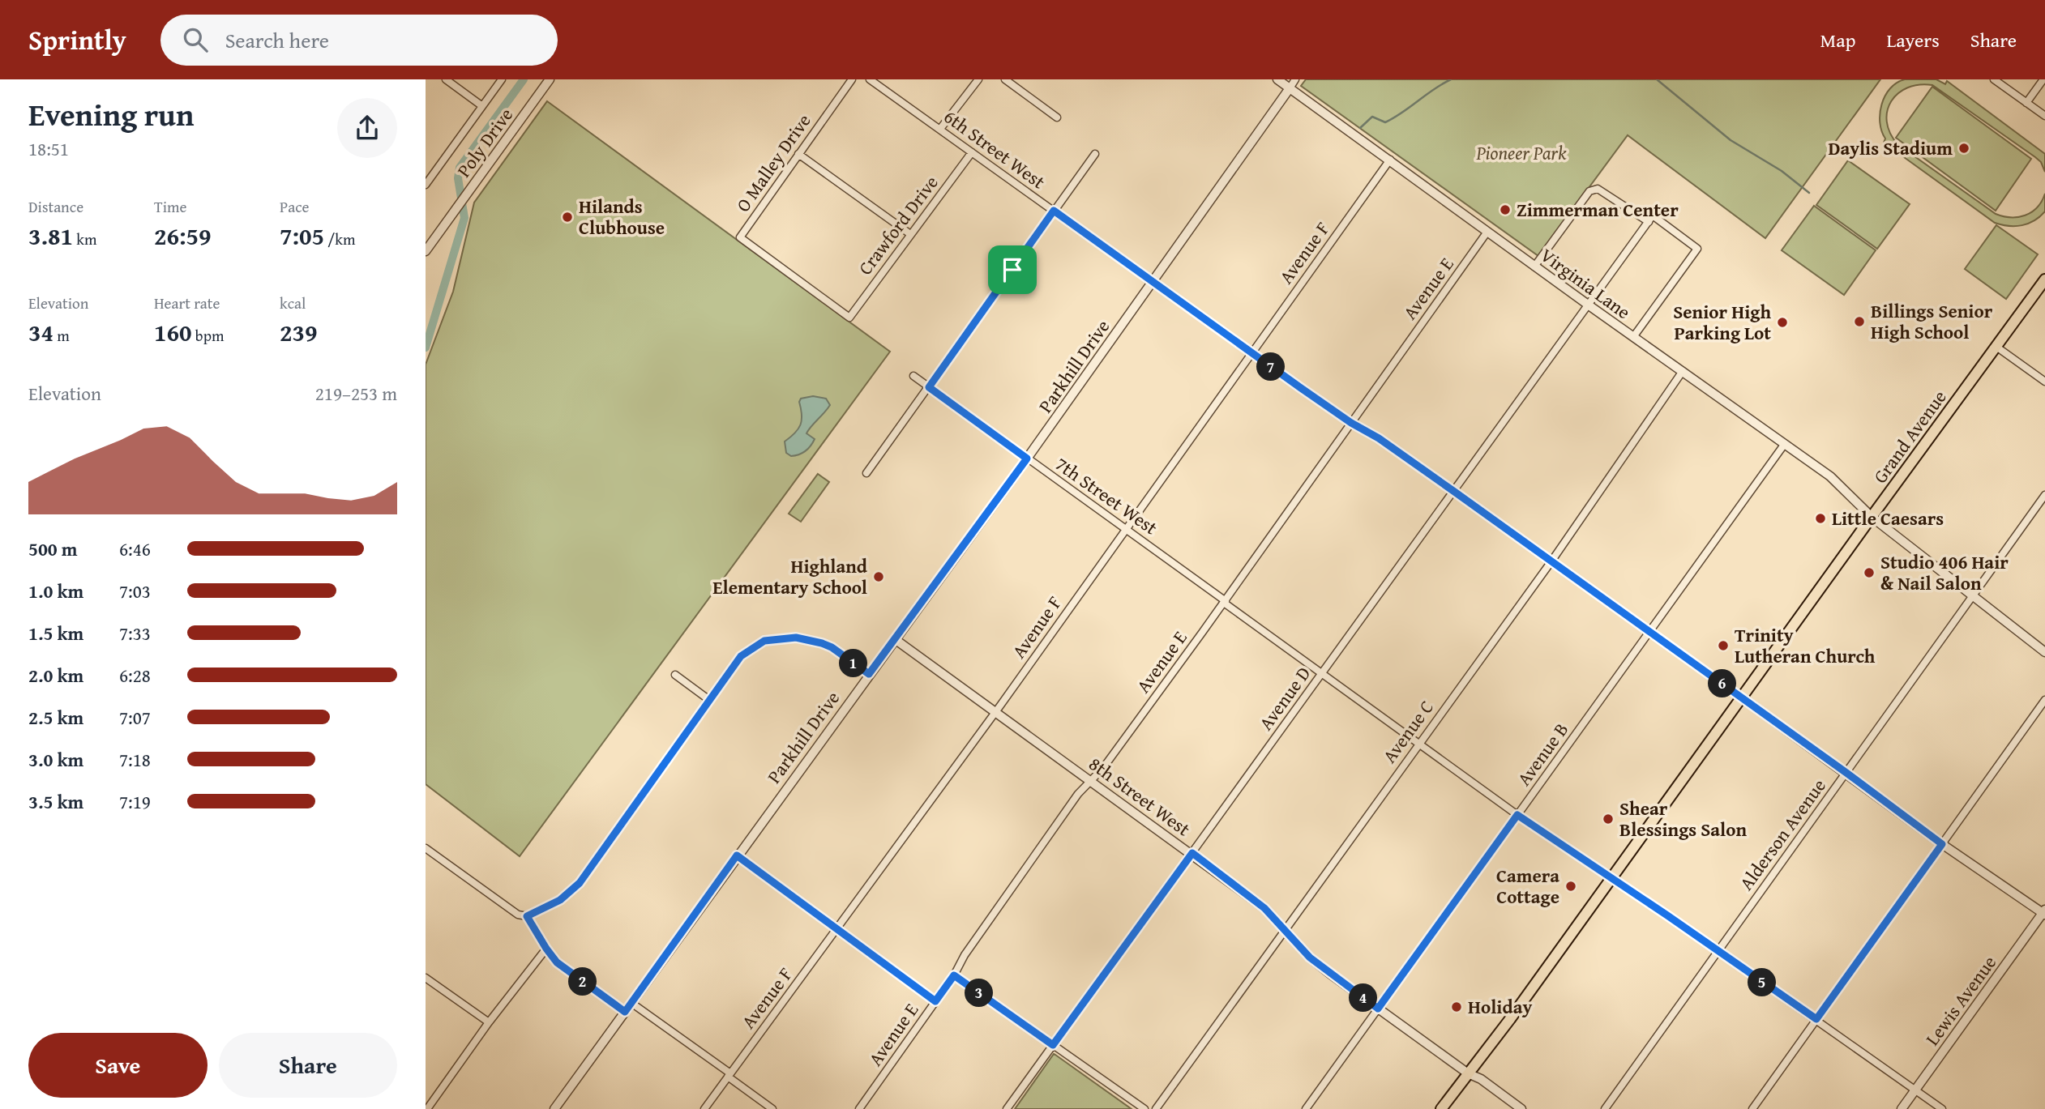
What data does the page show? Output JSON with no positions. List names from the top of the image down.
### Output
{
  "streets": {
    "main road": ["Grand Avenue"],
    "street": [
      "Poly Drive",
      "6th Street West",
      "O Malley Drive",
      "Crawford Drive",
      "Avenue F",
      "Virginia Lane",
      "Avenue E",
      "Parkhill Drive",
      "7th Street West",
      "Avenue D",
      "Avenue C",
      "Avenue B",
      "8th Street West",
      "Alderson Avenue",
      "Lewis Avenue"
    ]
  },
  "crossings": [
    ["6th Street West", "Crawford Drive"],
    ["6th Street West", "Avenue F"],
    ["6th Street West", "Avenue E"],
    ["6th Street West", "Parkhill Drive"],
    ["6th Street West", "Grand Avenue"],
    ["6th Street West", "Avenue D"],
    ["6th Street West", "Avenue C"],
    ["6th Street West", "Avenue B"],
    ["6th Street West", "Alderson Avenue"],
    ["6th Street West", "Lewis Avenue"],
    ["O Malley Drive", "Crawford Drive"],
    ["Avenue F", "Virginia Lane"],
    ["Avenue F", "7th Street West"],
    ["Avenue F", "8th Street West"],
    ["Virginia Lane", "Avenue E"],
    ["Virginia Lane", "Parkhill Drive"],
    ["Virginia Lane", "Grand Avenue"],
    ["Virginia Lane", "Avenue D"],
    ["Virginia Lane", "Avenue C"],
    ["Virginia Lane", "Avenue B"],
    ["Virginia Lane", "Alderson Avenue"],
    ["Avenue E", "7th Street West"],
    ["Avenue E", "8th Street West"],
    ["Parkhill Drive", "7th Street West"],
    ["Parkhill Drive", "8th Street West"],
    ["Grand Avenue", "7th Street West"],
    ["Grand Avenue", "8th Street West"],
    ["7th Street West", "Avenue D"],
    ["7th Street West", "Avenue C"],
    ["7th Street West", "Avenue B"],
    ["7th Street West", "Alderson Avenue"],
    ["7th Street West", "Lewis Avenue"],
    ["Avenue D", "8th Street West"],
    ["Avenue C", "8th Street West"],
    ["Avenue B", "8th Street West"]
  ],
  "parks": ["Pioneer Park"],
  "places": [
    "Daylis Stadium",
    "Zimmerman Center",
    "Hilands Clubhouse",
    "Billings Senior High School",
    "Senior High Parking Lot",
    "Little Caesars",
    "Studio 406 Hair & Nail Salon",
    "Highland Elementary School",
    "Trinity Lutheran Church",
    "Shear Blessings Salon",
    "Camera Cottage",
    "Holiday"
  ],
  "page": {
    "header": "Sprintly",
    "search": "Search here",
    "nav": ["Map", "Layers", "Share"],
    "heading": ["Evening run", "18:51"],
    "stats": [
      ["Distance", "3.81 km"],
      ["Time", "26:59"],
      ["Pace", "7:05 /km"],
      ["Elevation", "34 m"],
      ["Heart rate", "160 bpm"],
      ["kcal", "239"]
    ],
    "pins": [
      "7",
      "1",
      "6",
      "2",
      "5",
      "3",
      "4"
    ],
    "chart": ["Elevation", "219–253 m"],
    "list": [
      {
        "name": "500 m",
        "note": "6:46"
      },
      {
        "name": "1.0 km",
        "note": "7:03"
      },
      {
        "name": "1.5 km",
        "note": "7:33"
      },
      {
        "name": "2.0 km",
        "note": "6:28"
      },
      {
        "name": "2.5 km",
        "note": "7:07"
      },
      {
        "name": "3.0 km",
        "note": "7:18"
      },
      {
        "name": "3.5 km",
        "note": "7:19"
      }
    ],
    "buttons": ["Save", "Share"]
  }
}
